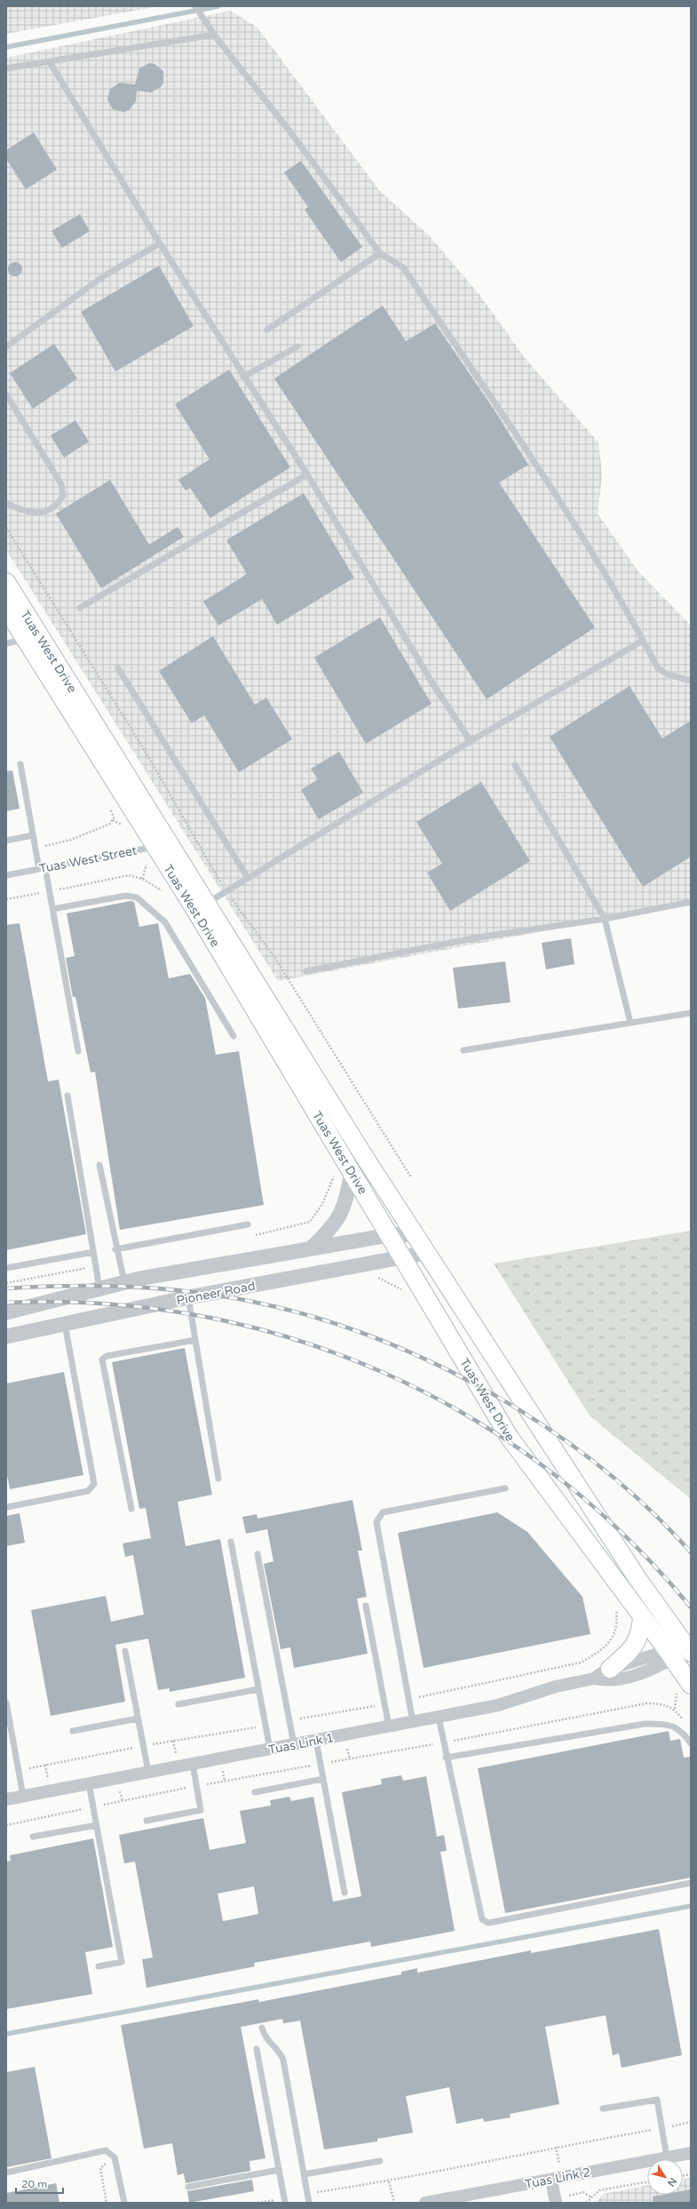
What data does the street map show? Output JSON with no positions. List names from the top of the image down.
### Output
{
  "streets": {
    "main road": ["Tuas West Drive"],
    "street": ["Pioneer Road", "Tuas Link 1", "Tuas Link 2"],
    "lane": ["Tuas West Street"]
  },
  "crossings": [
    ["Tuas West Drive", "Tuas West Street"],
    ["Tuas West Drive", "Pioneer Road"],
    ["Tuas West Drive", "Tuas Link 1"]
  ],
  "scale_bar": "20 m",
  "north": "bottom right"
}
